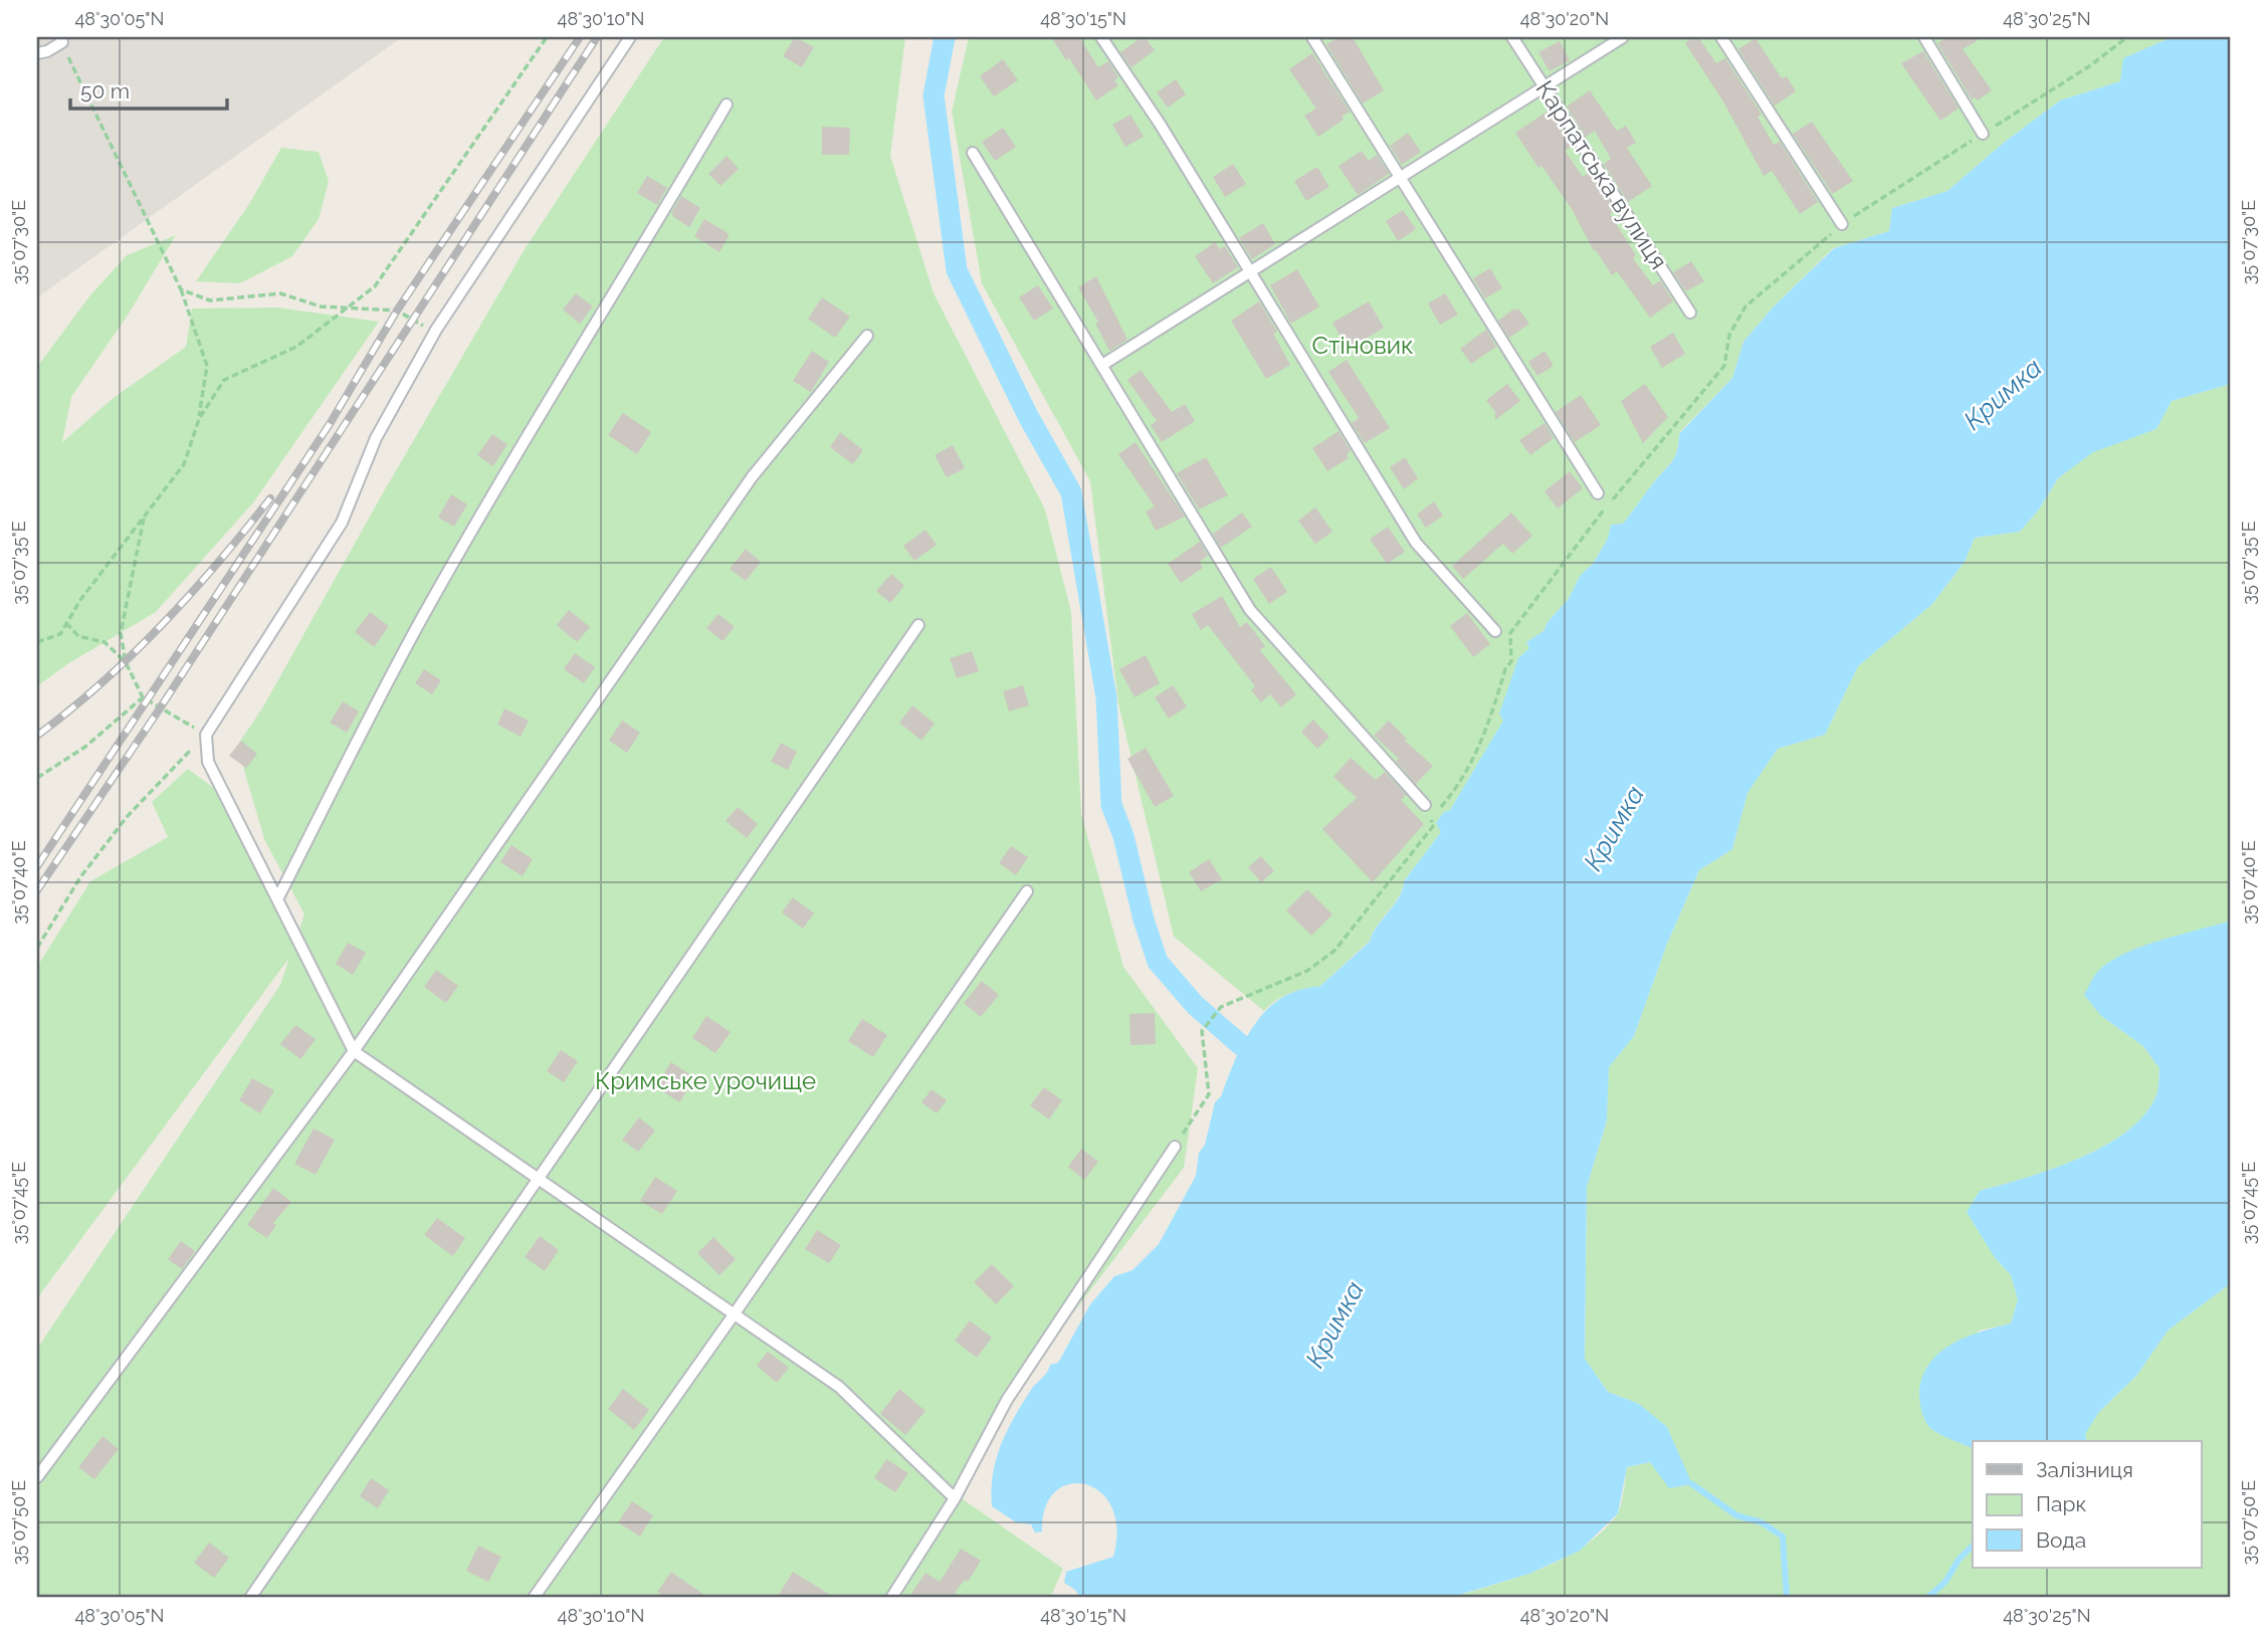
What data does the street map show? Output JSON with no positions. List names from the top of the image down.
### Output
{
  "streets": {
    "lane": ["Карпатська вулиця"]
  },
  "water": ["Кримка"],
  "parks": ["Стіновик", "Кримське урочище"],
  "legend": ["Залізниця", "Парк", "Вода"],
  "scale_bar": "50 m",
  "coordinates": [
    "48°30'05\"N",
    "48°30'10\"N",
    "48°30'15\"N",
    "48°30'20\"N",
    "48°30'25\"N",
    "35°07'30\"E",
    "35°07'35\"E",
    "35°07'40\"E",
    "35°07'45\"E",
    "35°07'50\"E"
  ]
}
